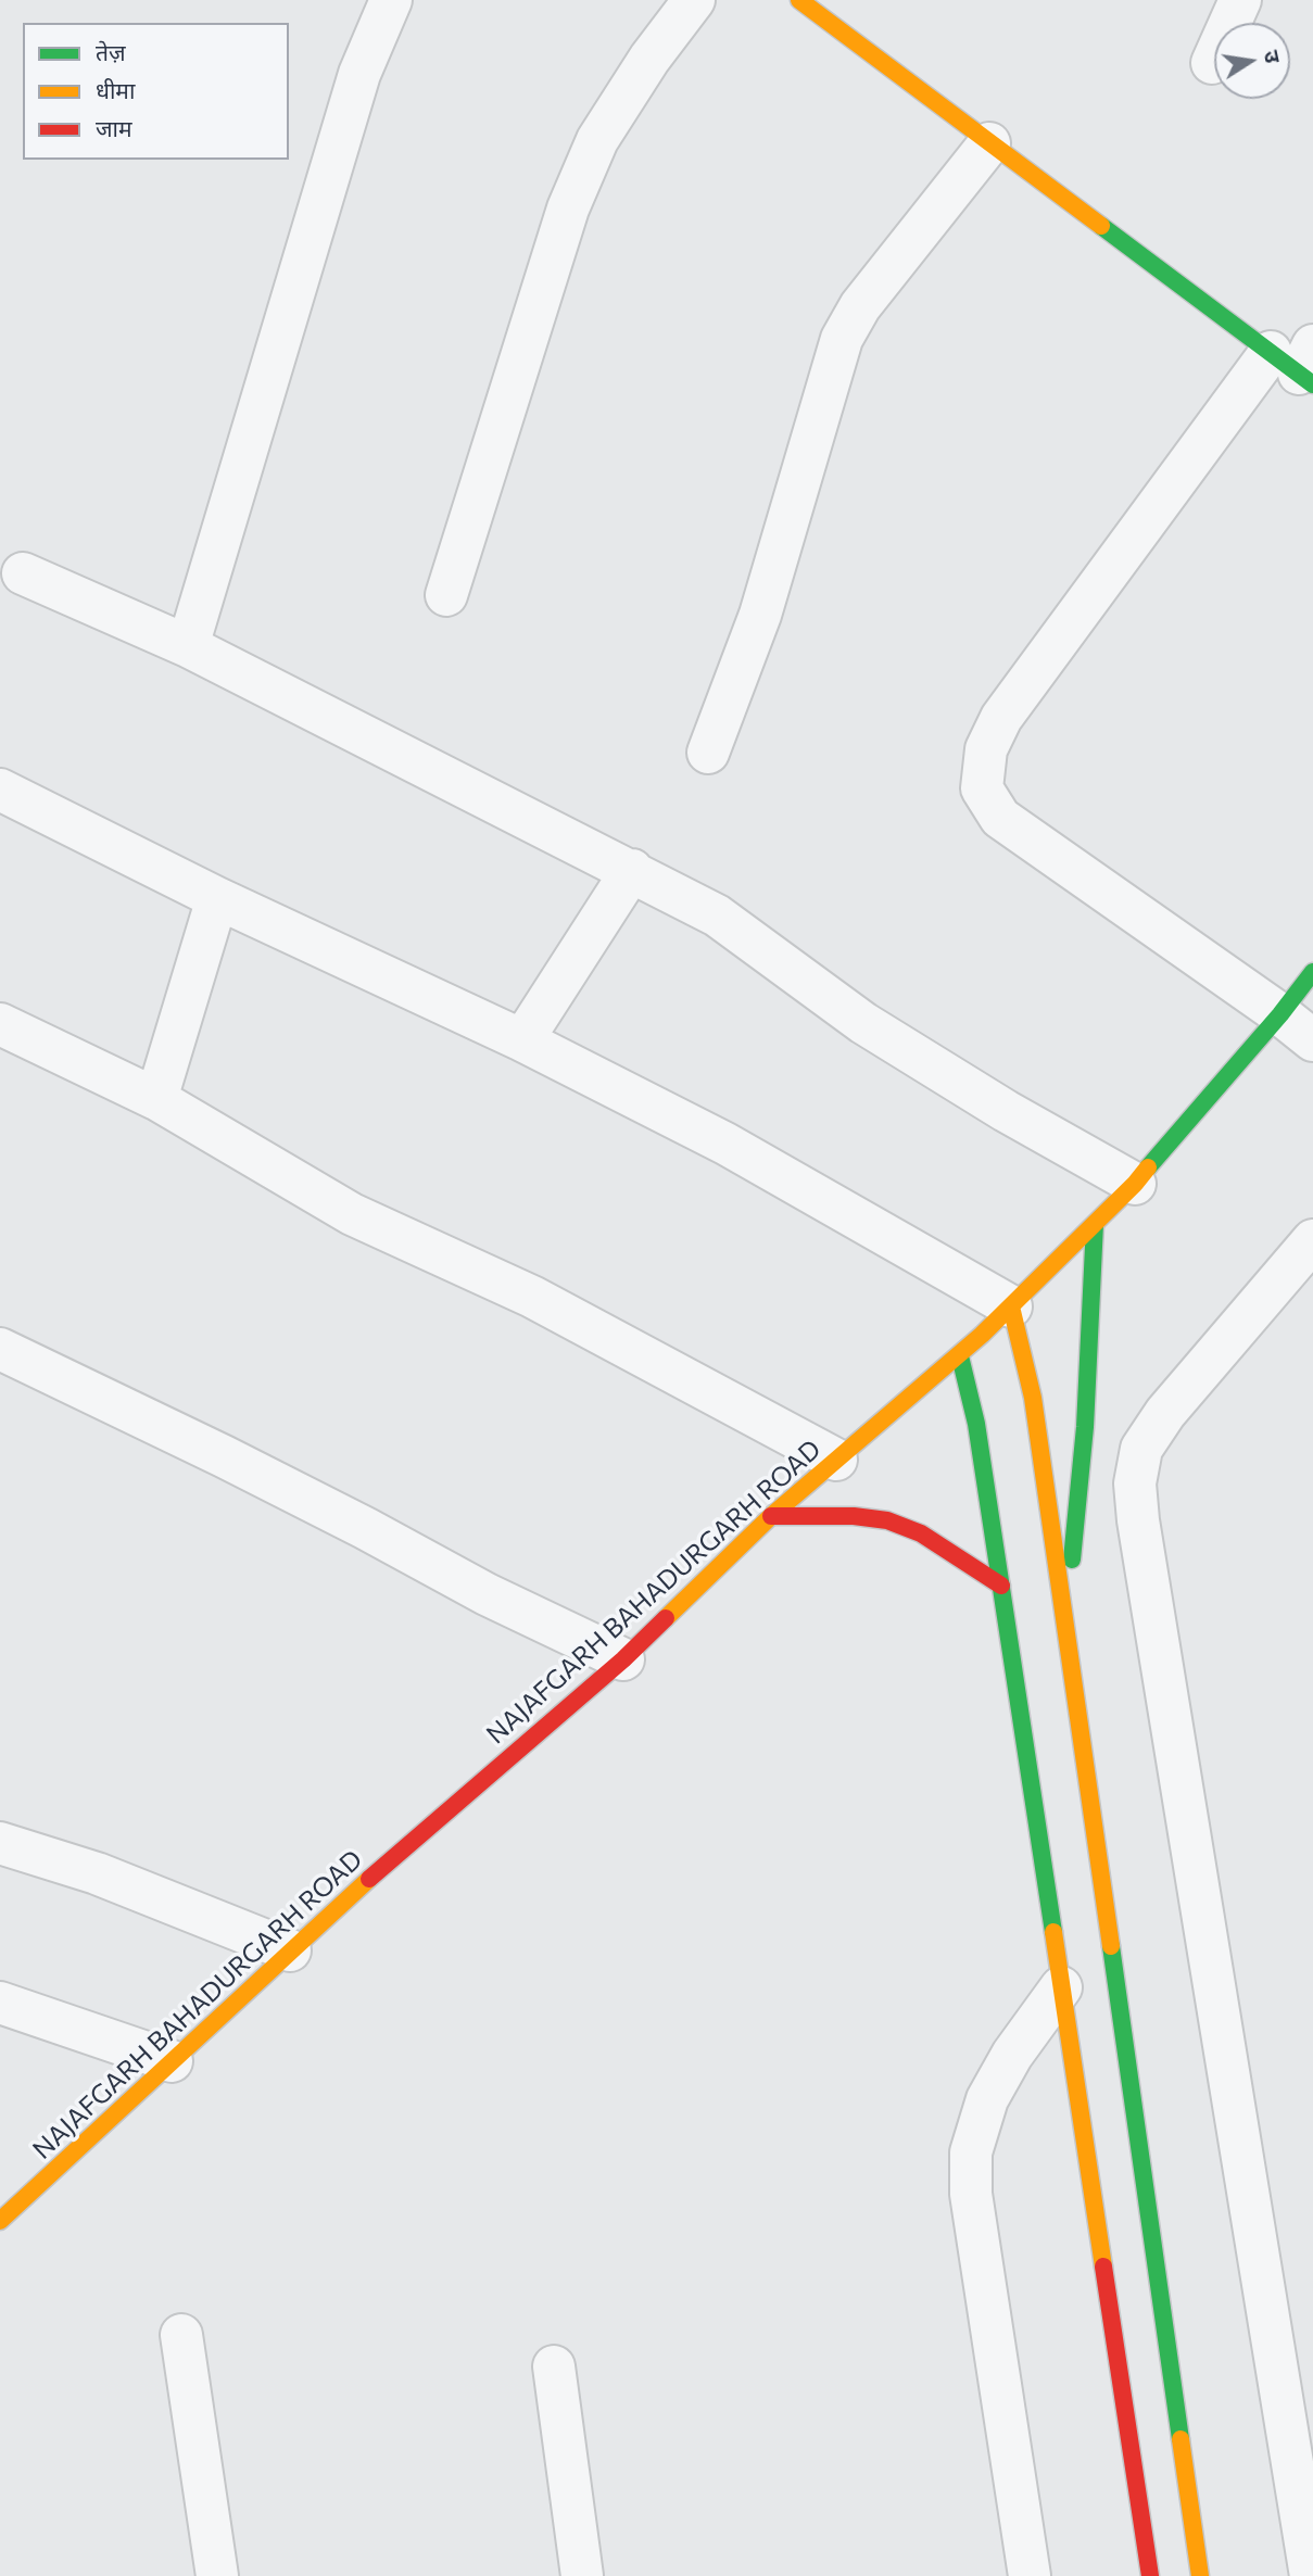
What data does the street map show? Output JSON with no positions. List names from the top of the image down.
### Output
{
  "streets": {
    "street": ["NAJAFGARH BAHADURGARH ROAD"]
  },
  "legend": ["तेज़", "धीमा", "जाम"],
  "north": "right"
}
